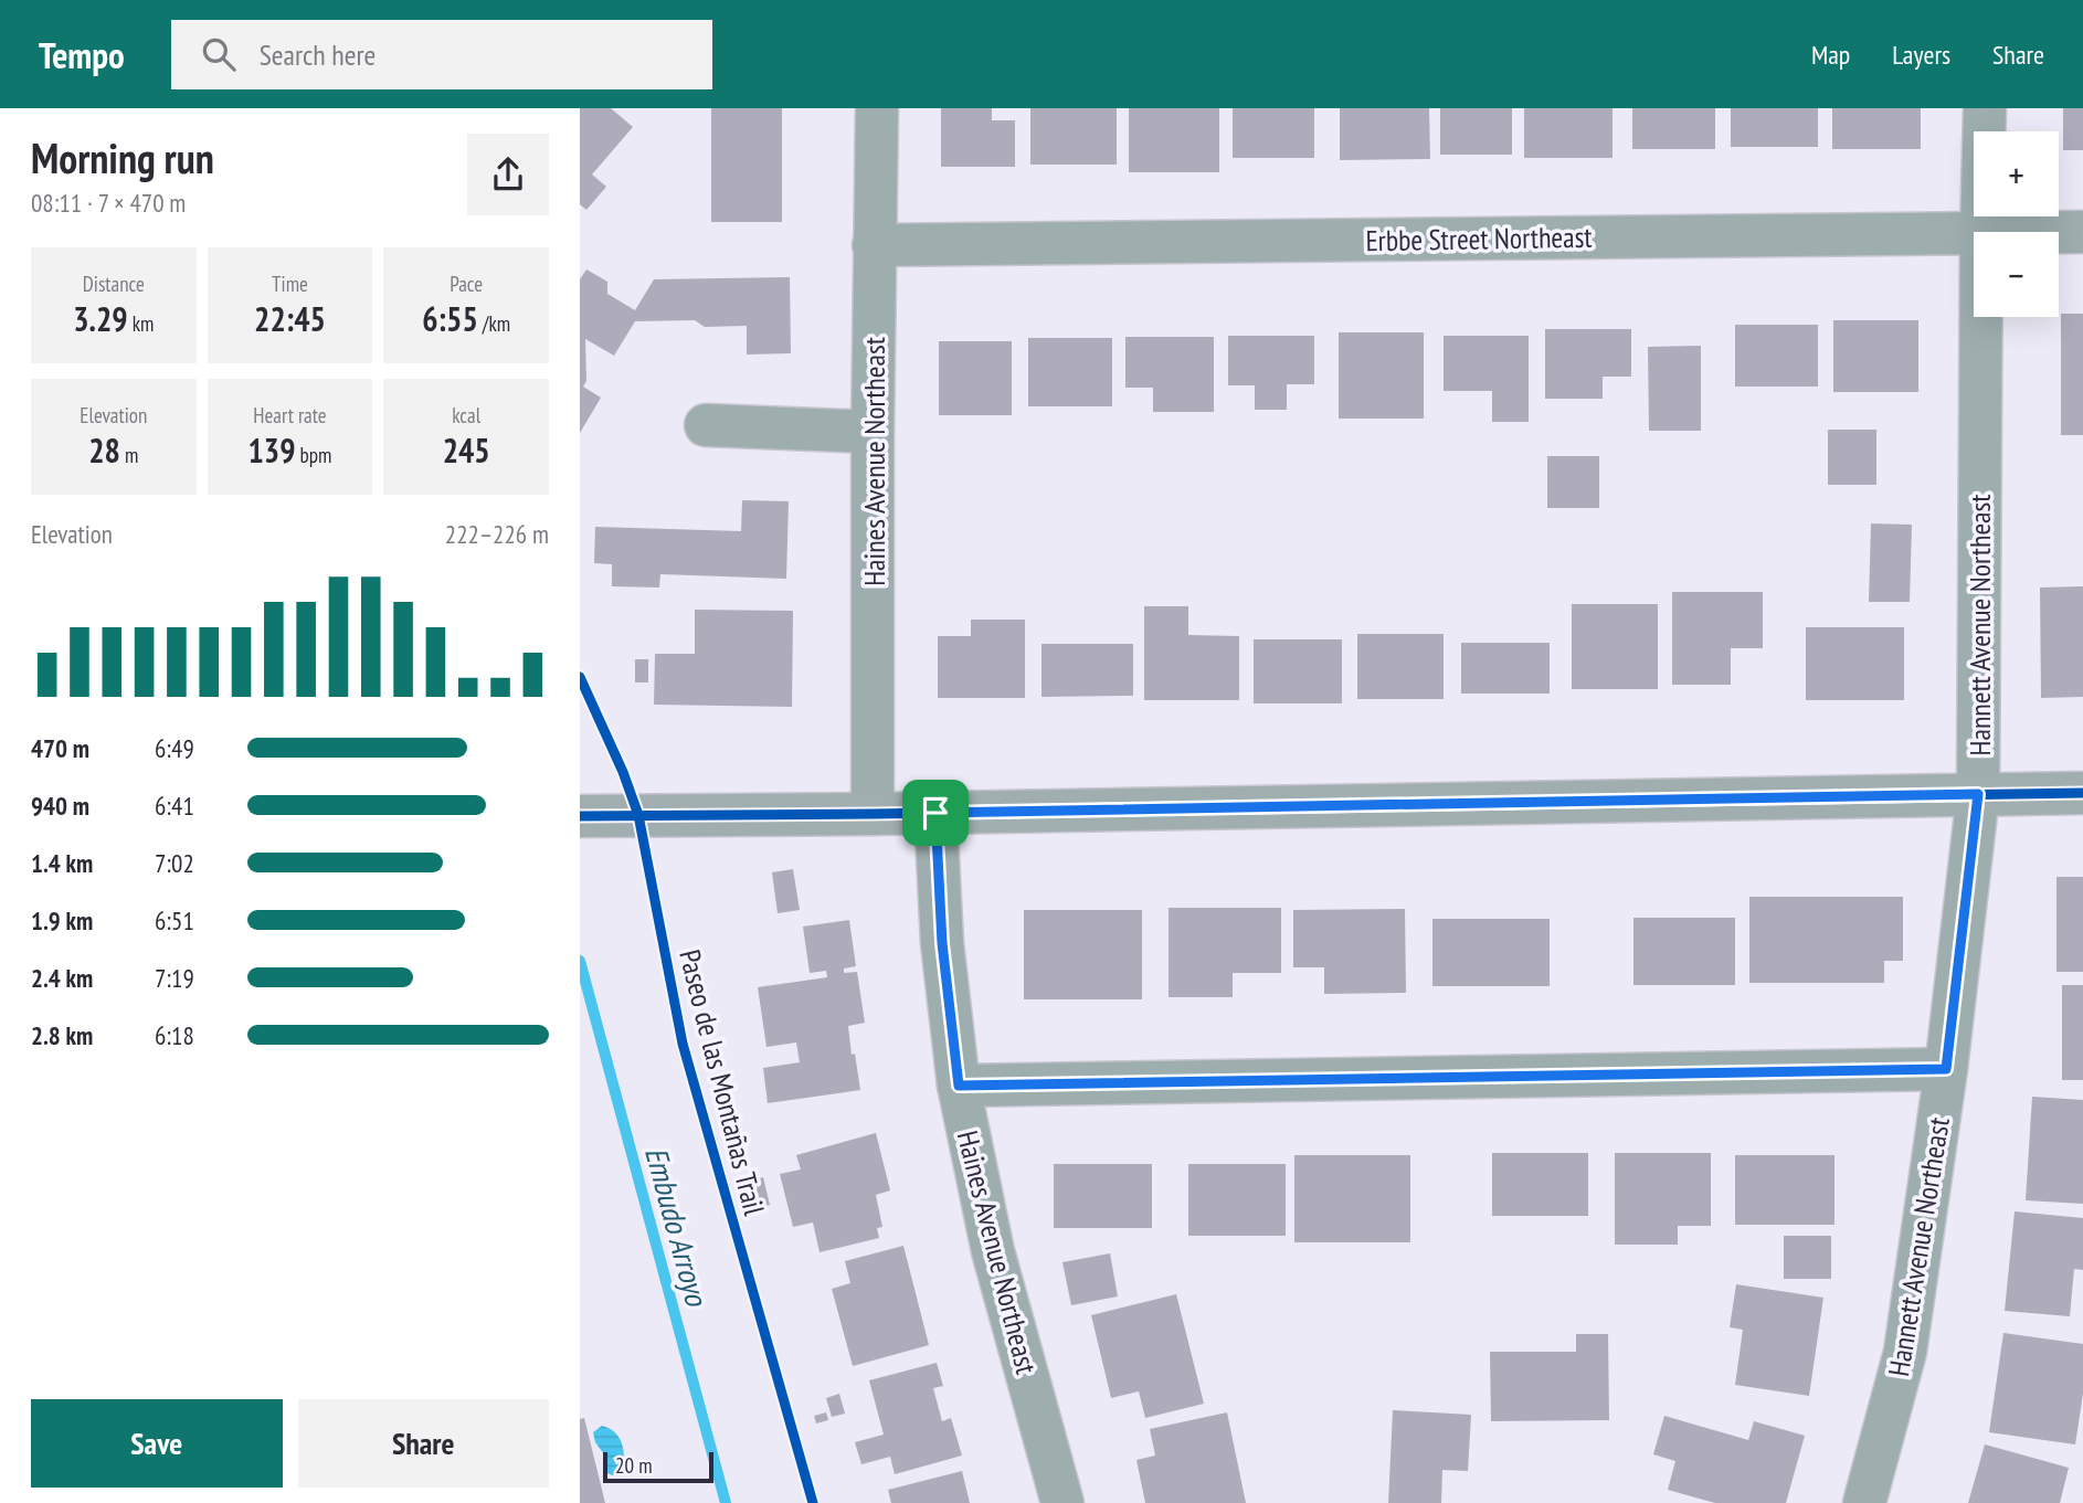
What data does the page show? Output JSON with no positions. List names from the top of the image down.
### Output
{
  "streets": {
    "street": ["Erbbe Street Northeast", "Haines Avenue Northeast", "Hannett Avenue Northeast"],
    "cycle path": ["Paseo de las Montañas Trail"]
  },
  "crossings": [
    ["Erbbe Street Northeast", "Haines Avenue Northeast"]
  ],
  "water": ["Embudo Arroyo"],
  "scale_bar": "20 m",
  "page": {
    "header": "Tempo",
    "search": "Search here",
    "nav": ["Map", "Layers", "Share"],
    "heading": ["Morning run", "08:11 · 7 × 470 m"],
    "map_buttons": ["+", "−"],
    "stats": [
      ["Distance", "3.29 km"],
      ["Time", "22:45"],
      ["Pace", "6:55 /km"],
      ["Elevation", "28 m"],
      ["Heart rate", "139 bpm"],
      ["kcal", "245"]
    ],
    "chart": ["Elevation", "222–226 m"],
    "list": [
      {
        "name": "470 m",
        "note": "6:49"
      },
      {
        "name": "940 m",
        "note": "6:41"
      },
      {
        "name": "1.4 km",
        "note": "7:02"
      },
      {
        "name": "1.9 km",
        "note": "6:51"
      },
      {
        "name": "2.4 km",
        "note": "7:19"
      },
      {
        "name": "2.8 km",
        "note": "6:18"
      }
    ],
    "buttons": ["Save", "Share"],
    "scale": "20 m"
  }
}
